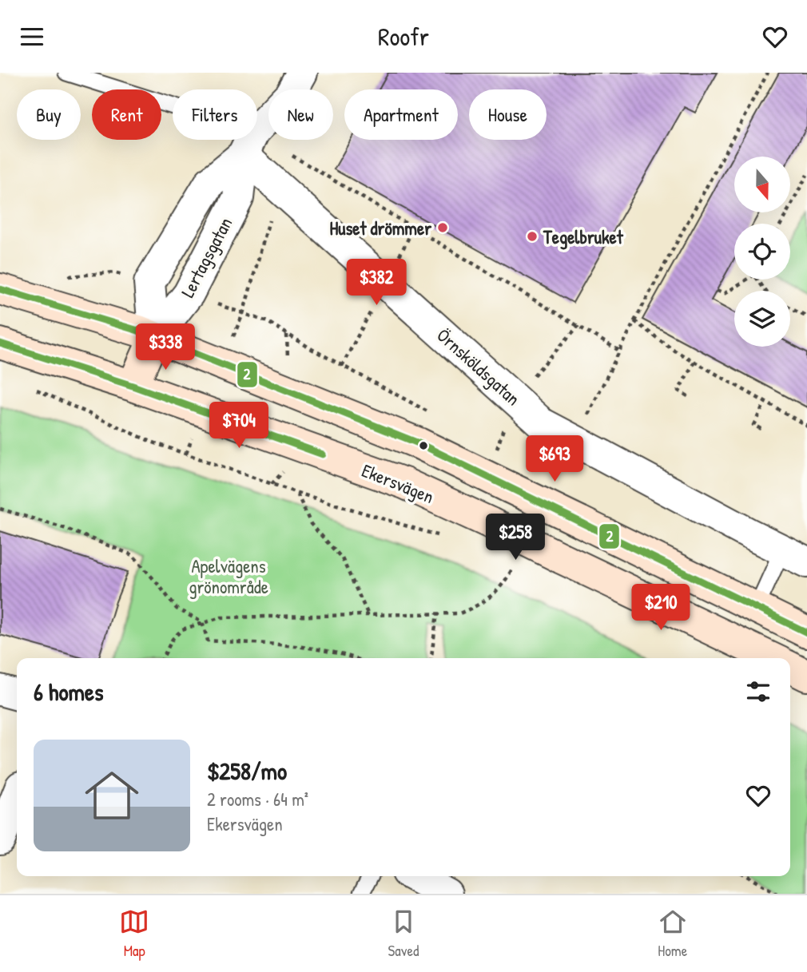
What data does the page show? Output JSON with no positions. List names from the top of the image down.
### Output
{
  "streets": {
    "main road": ["Ekersvägen"],
    "street": ["Lertagsgatan", "Örnsköldsgatan"]
  },
  "crossings": [
    ["Lertagsgatan", "Örnsköldsgatan"]
  ],
  "parks": ["Apelvägens grönområde"],
  "places": ["Huset drömmer", "Tegelbruket"],
  "lines": ["transit line 2"],
  "north": "bottom",
  "page": {
    "header": "Roofr",
    "chip": [
      "Buy",
      "Rent",
      "Filters",
      "New",
      "Apartment",
      "House"
    ],
    "price": [
      "$382",
      "$338",
      "$704",
      "$693",
      "$258",
      "$210"
    ],
    "heading": "6 homes",
    "list": [
      {
        "name": "$258/mo",
        "note": "2 rooms · 64 m² · Ekersvägen"
      }
    ],
    "tabs": ["Map", "Saved", "Home"]
  }
}
